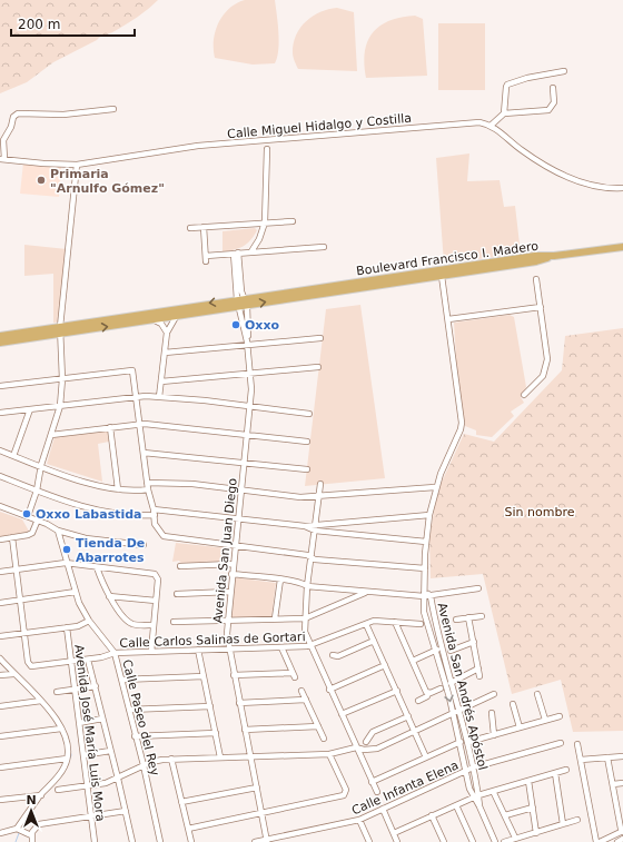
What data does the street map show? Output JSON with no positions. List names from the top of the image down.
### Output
{
  "streets": {
    "main road": ["Boulevard Francisco I. Madero"],
    "street": [
      "Calle Miguel Hidalgo y Costilla",
      "Avenida San Juan Diego",
      "Calle Carlos Salinas de Gortari",
      "Avenida San Andrés Apóstol",
      "Calle Paseo del Rey",
      "Avenida José María Luis Mora",
      "Calle Infanta Elena"
    ]
  },
  "crossings": [
    ["Boulevard Francisco I. Madero", "Avenida San Juan Diego"],
    ["Boulevard Francisco I. Madero", "Avenida San Andrés Apóstol"],
    ["Avenida San Juan Diego", "Calle Carlos Salinas de Gortari"],
    ["Avenida San Juan Diego", "Calle Infanta Elena"],
    ["Calle Carlos Salinas de Gortari", "Calle Paseo del Rey"],
    ["Calle Carlos Salinas de Gortari", "Avenida José María Luis Mora"],
    ["Avenida San Andrés Apóstol", "Calle Infanta Elena"]
  ],
  "parks": ["Sin nombre"],
  "places": [
    "Primaria \"Arnulfo Gómez\"",
    "Oxxo",
    "Oxxo Labastida",
    "Tienda De Abarrotes"
  ],
  "scale_bar": "200 m",
  "north": "top"
}
